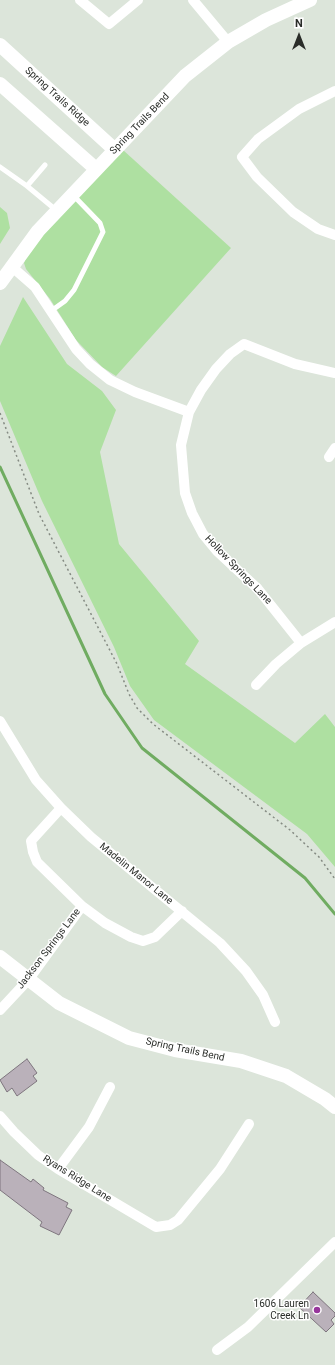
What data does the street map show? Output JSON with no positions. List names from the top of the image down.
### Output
{
  "streets": {
    "street": [
      "Spring Trails Ridge",
      "Spring Trails Bend",
      "Hollow Springs Lane",
      "Madelin Manor Lane",
      "Jackson Springs Lane",
      "Ryans Ridge Lane"
    ]
  },
  "crossings": [
    ["Spring Trails Ridge", "Spring Trails Bend"],
    ["Spring Trails Bend", "Jackson Springs Lane"]
  ],
  "places": ["1606 Lauren Creek Ln"],
  "north": "top"
}
